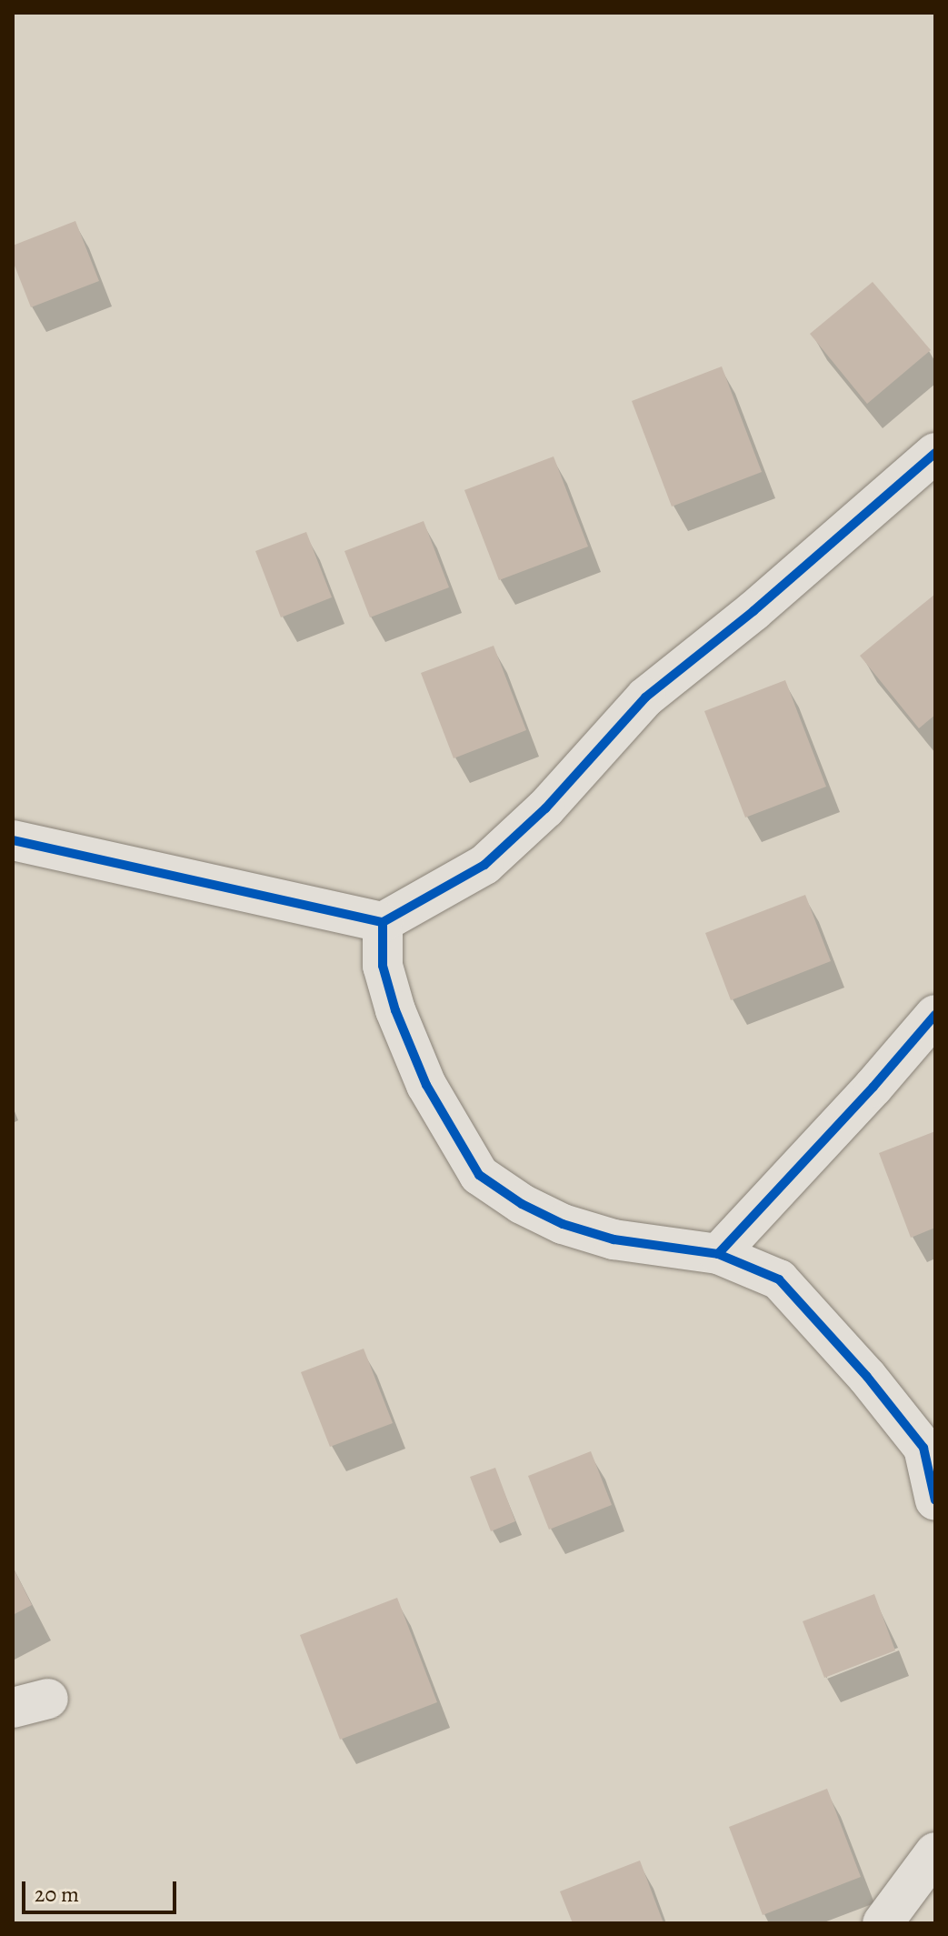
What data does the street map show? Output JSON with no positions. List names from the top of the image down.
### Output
{
  "scale_bar": "20 m"
}
